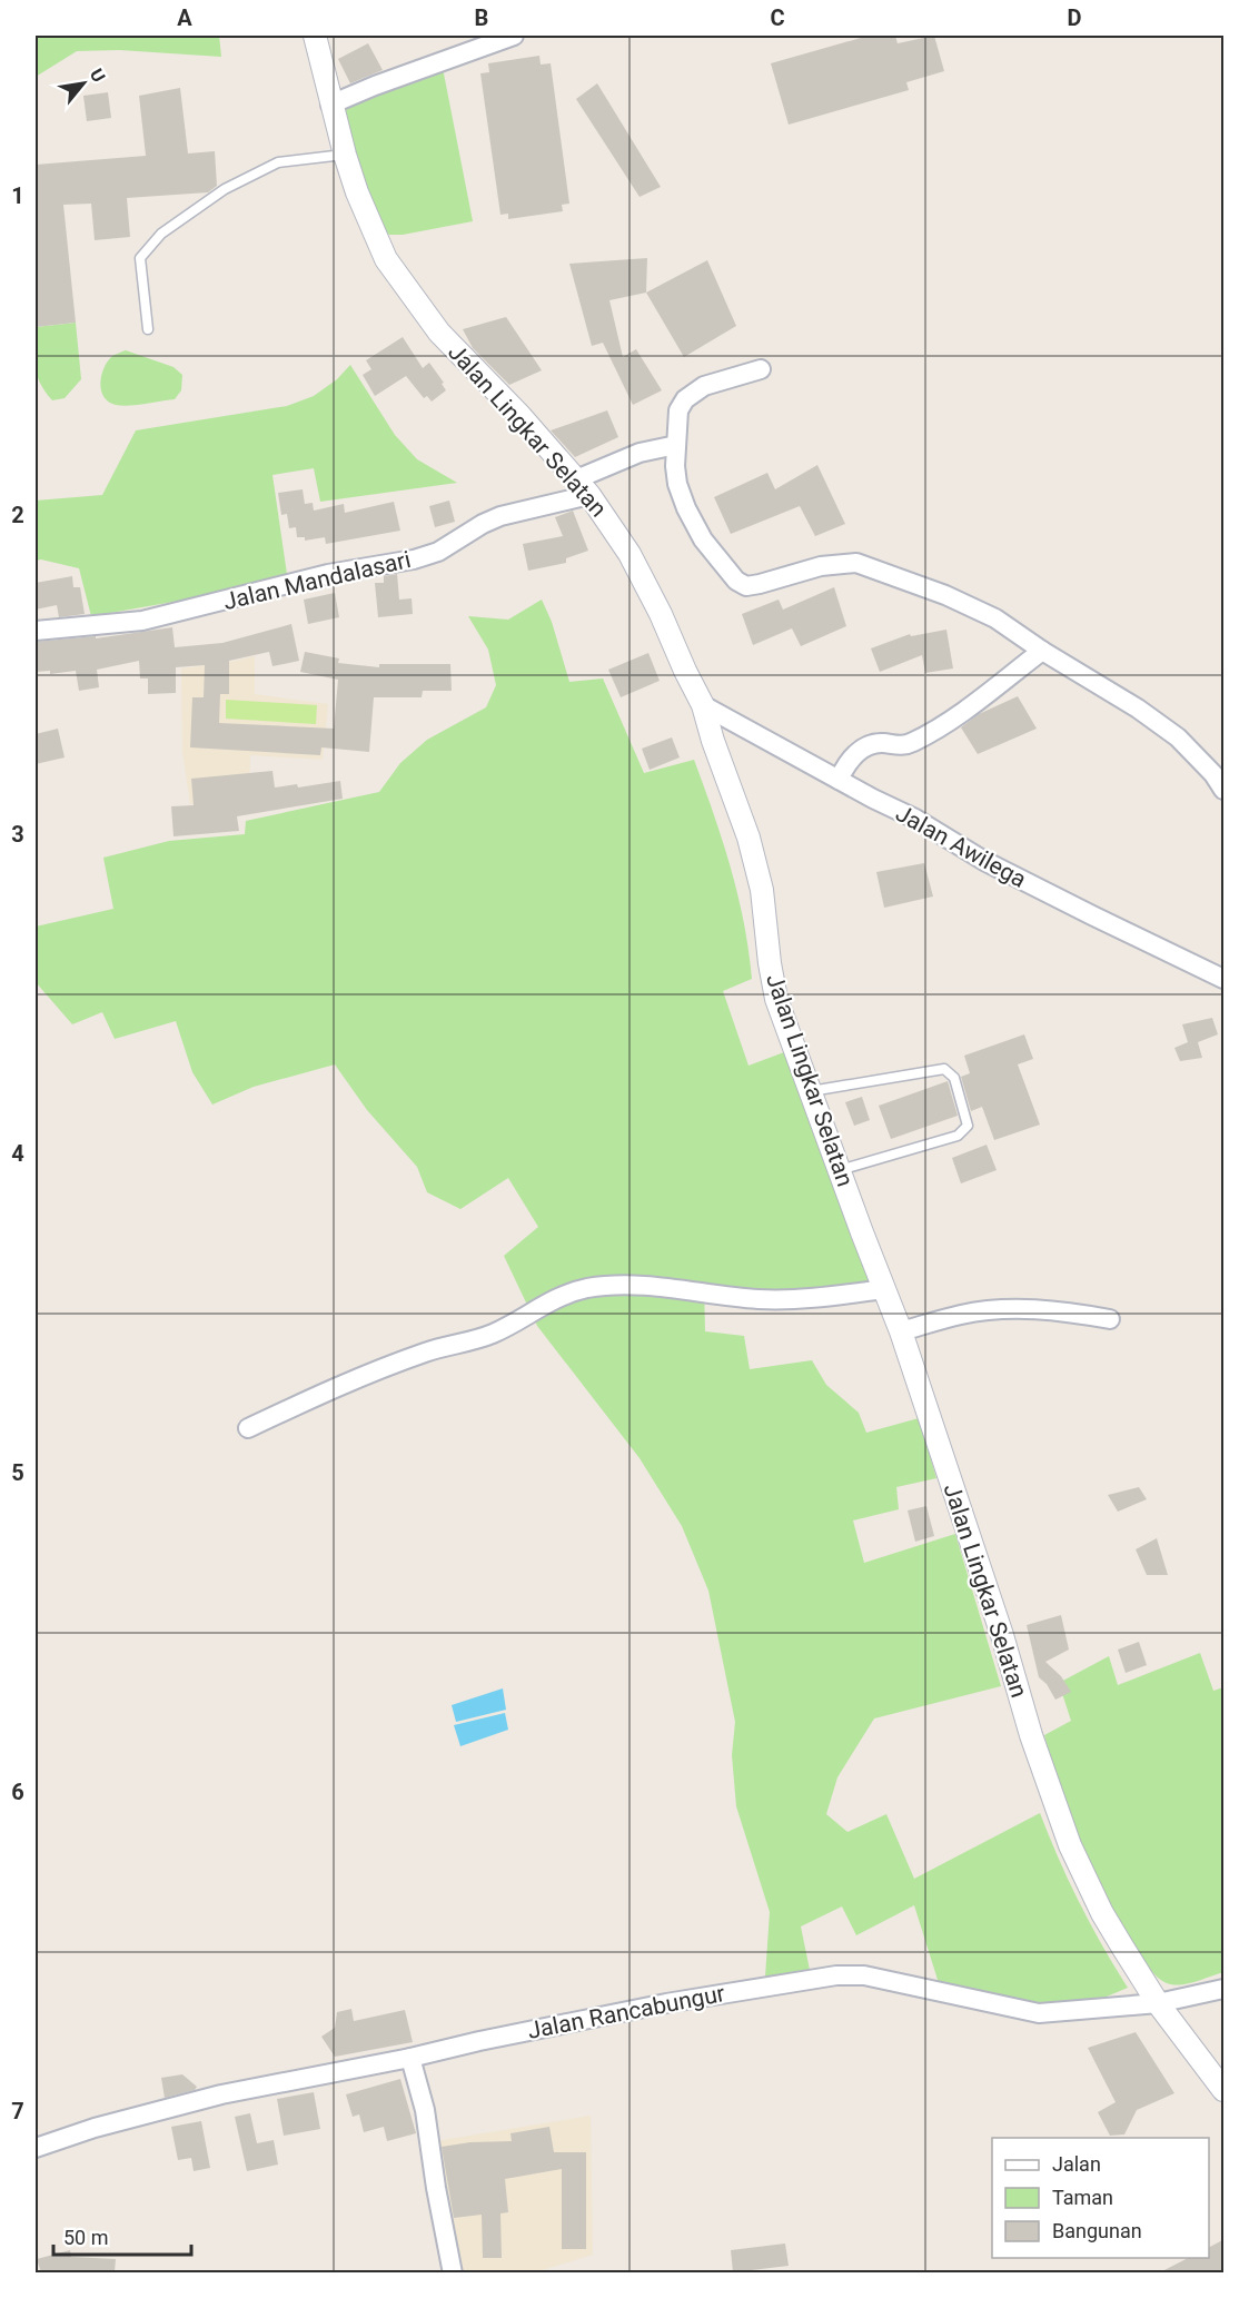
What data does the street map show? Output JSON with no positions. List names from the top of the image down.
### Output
{
  "streets": {
    "street": [
      "Jalan Lingkar Selatan",
      "Jalan Mandalasari",
      "Jalan Awilega",
      "Jalan Rancabungur"
    ]
  },
  "crossings": [
    ["Jalan Lingkar Selatan", "Jalan Mandalasari"],
    ["Jalan Lingkar Selatan", "Jalan Awilega"],
    ["Jalan Lingkar Selatan", "Jalan Rancabungur"]
  ],
  "legend": ["Jalan", "Taman", "Bangunan"],
  "scale_bar": "50 m",
  "north": "top right",
  "grid": {
    "columns": [
      "A",
      "B",
      "C",
      "D"
    ],
    "rows": [
      "1",
      "2",
      "3",
      "4",
      "5",
      "6",
      "7"
    ]
  }
}
